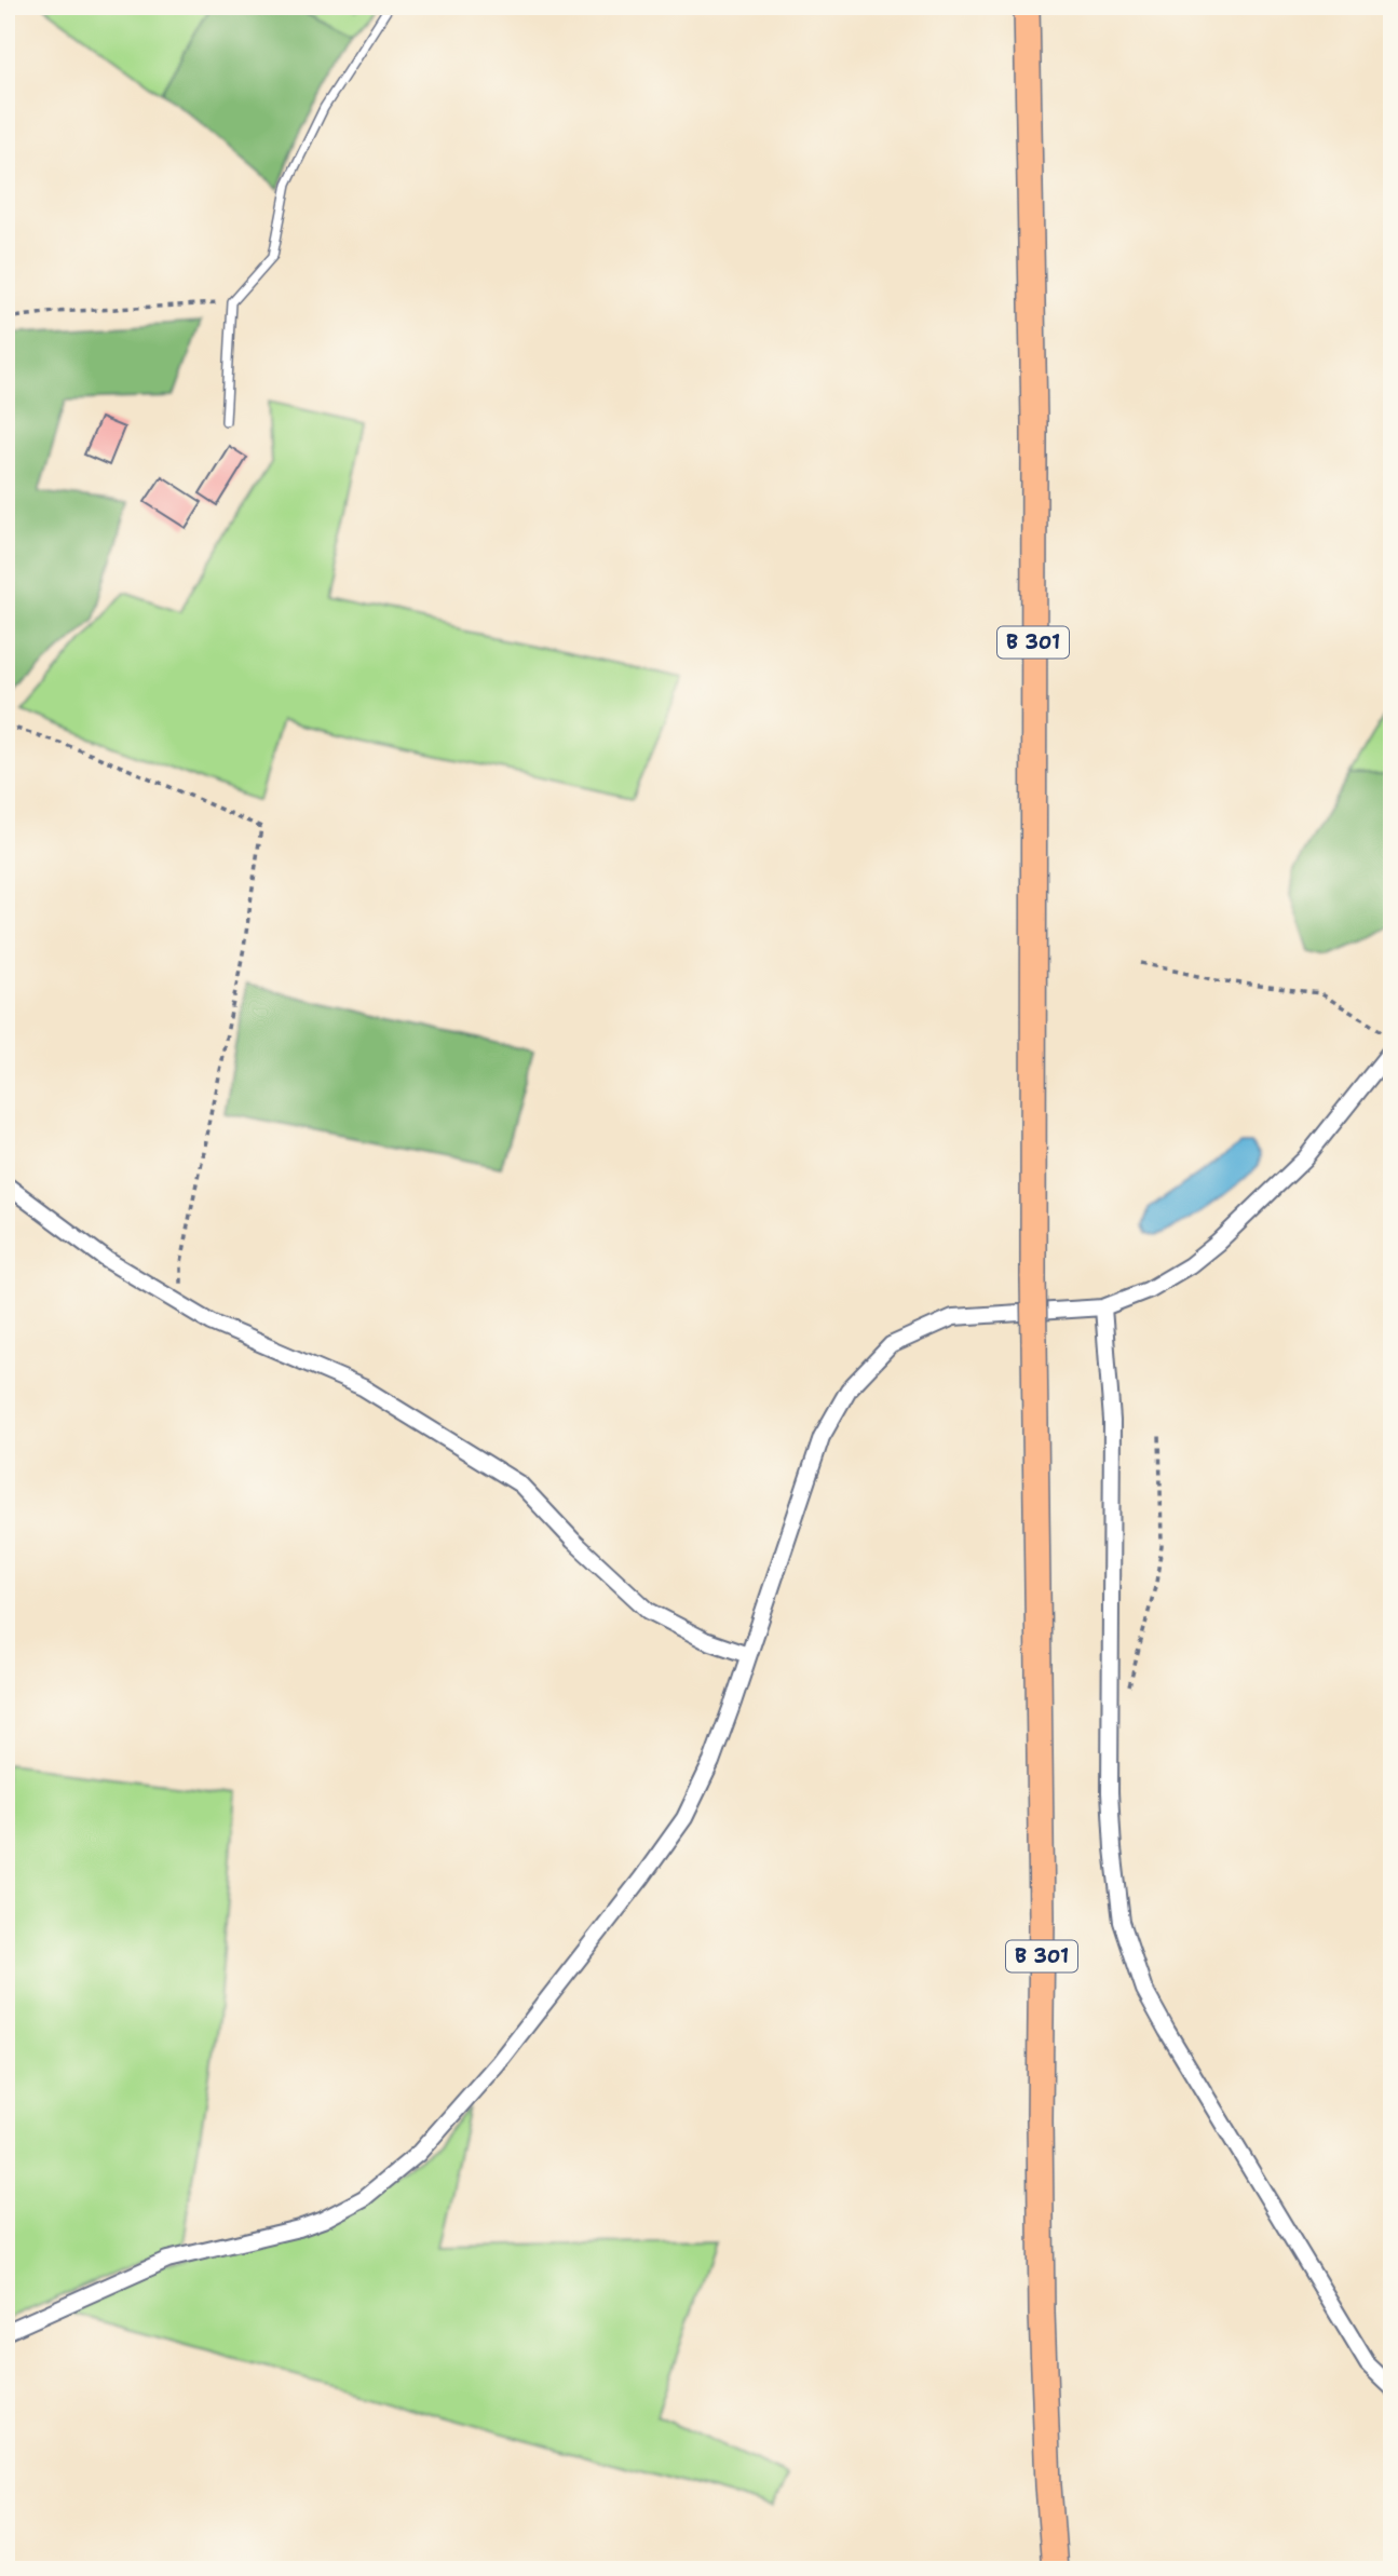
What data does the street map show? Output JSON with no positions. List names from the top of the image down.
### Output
{
  "streets": {
    "main road": ["B 301"]
  }
}
